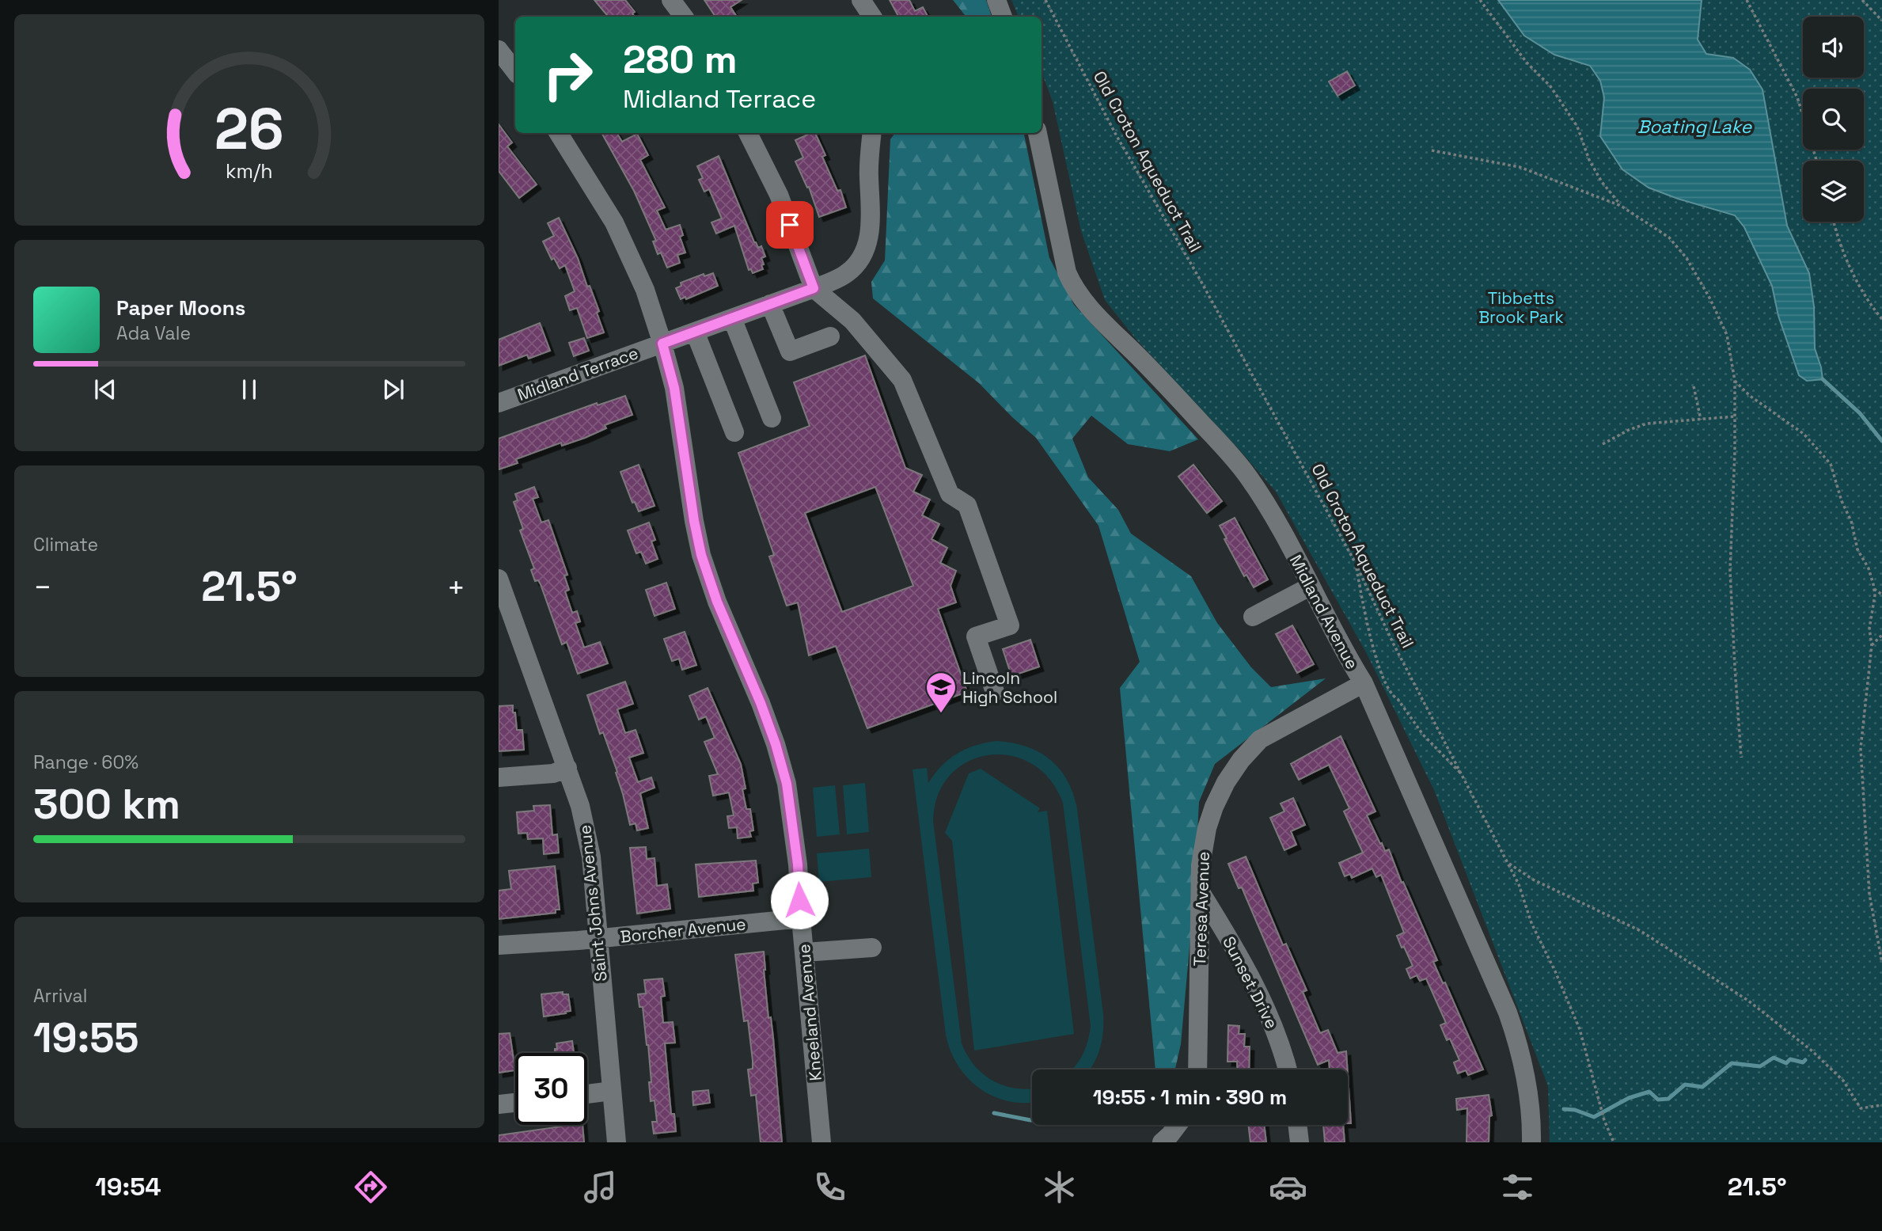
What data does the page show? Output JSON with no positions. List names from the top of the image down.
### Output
{
  "streets": {
    "street": [
      "Midland Terrace",
      "Midland Avenue",
      "Saint Johns Avenue",
      "Teresa Avenue",
      "Borcher Avenue",
      "Sunset Drive",
      "Kneeland Avenue"
    ],
    "path": ["Old Croton Aqueduct Trail"]
  },
  "crossings": [
    ["Midland Terrace", "Kneeland Avenue"],
    ["Midland Avenue", "Teresa Avenue"],
    ["Saint Johns Avenue", "Borcher Avenue"],
    ["Teresa Avenue", "Sunset Drive"],
    ["Borcher Avenue", "Kneeland Avenue"]
  ],
  "water": ["Boating Lake"],
  "parks": ["Tibbetts Brook Park"],
  "places": {
    "school or university": ["Lincoln High School"]
  },
  "page": {
    "turn": ["280 m", "Midland Terrace"],
    "song": ["Paper Moons", "Ada Vale"],
    "tile": [
      "Climate",
      ["Range · 60%", "300 km"],
      ["Arrival", "19:55"]
    ],
    "heat": ["−", "21.5°", "+"],
    "limit": "30",
    "trip": "19:55 · 1 min · 390 m",
    "tabs": ["19:54", "21.5°"],
    "gauge": ["26", "km/h"]
  }
}
